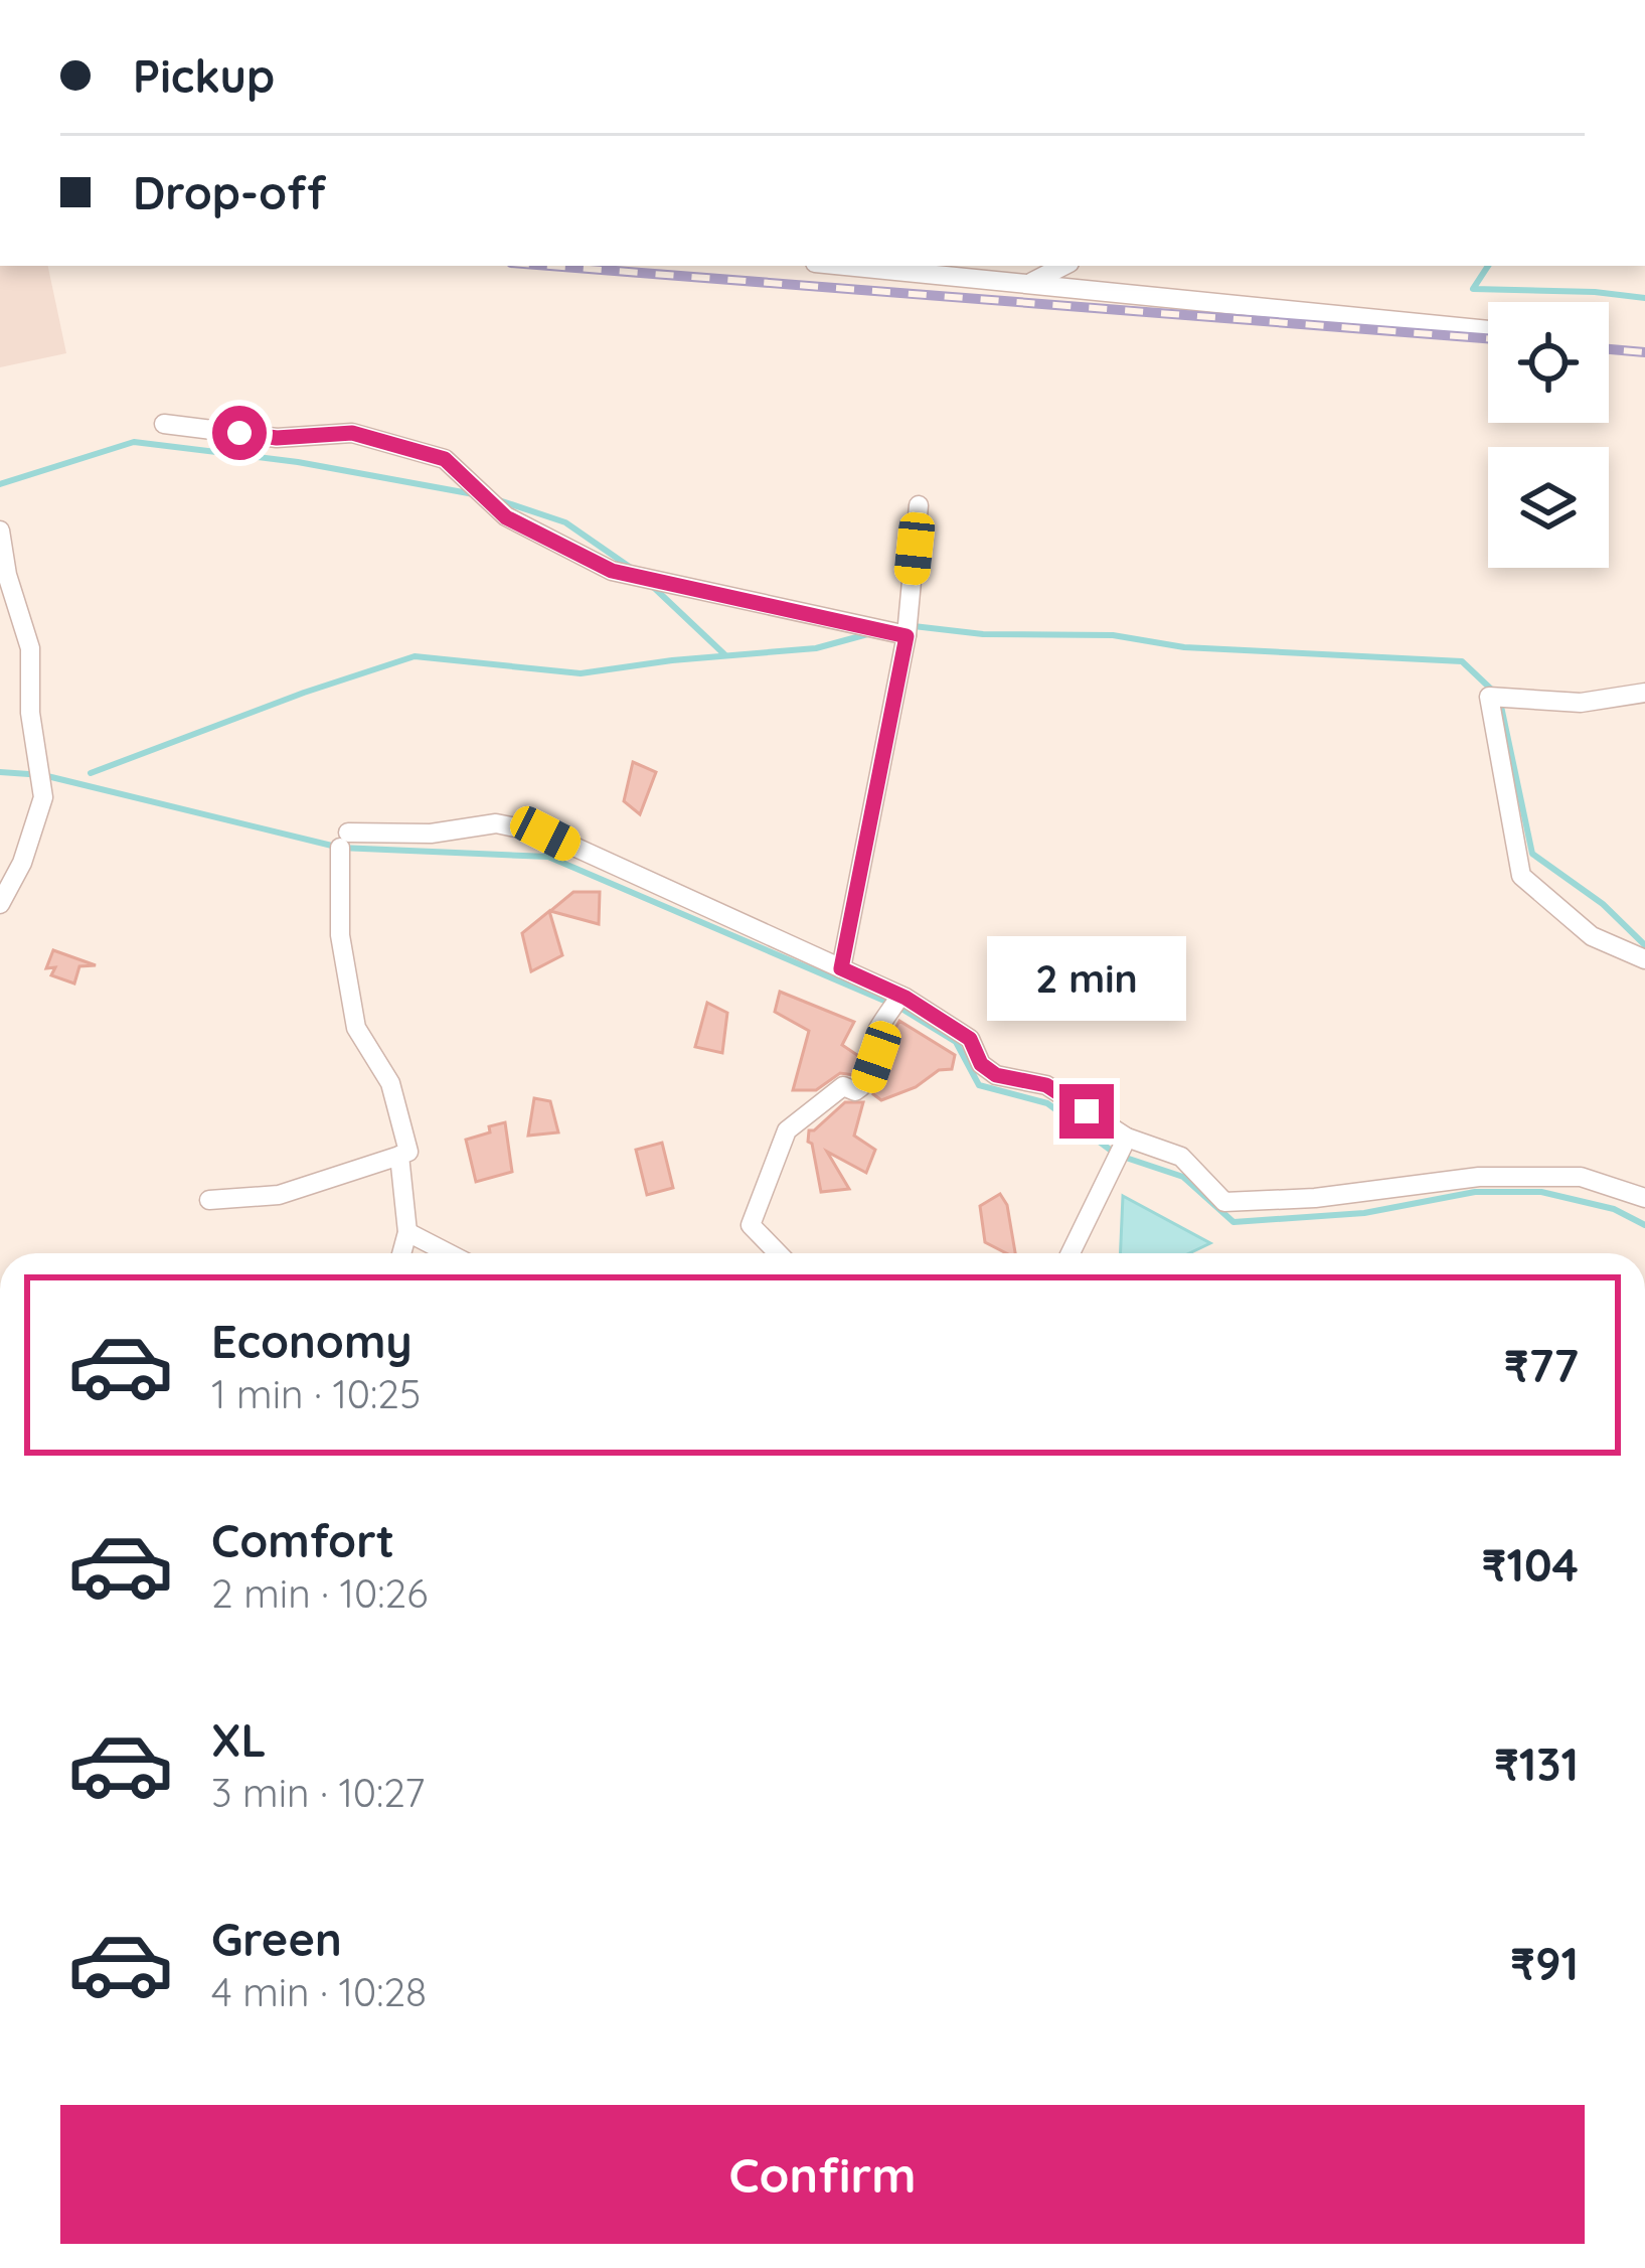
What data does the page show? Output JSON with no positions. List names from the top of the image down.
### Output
{
  "page": {
    "banner": ["Pickup", "Drop-off"],
    "bubble": "2 min",
    "list": [
      {
        "name": "Economy",
        "note": "1 min · 10:25",
        "value": "₹77"
      },
      {
        "name": "Comfort",
        "note": "2 min · 10:26",
        "value": "₹104"
      },
      {
        "name": "XL",
        "note": "3 min · 10:27",
        "value": "₹131"
      },
      {
        "name": "Green",
        "note": "4 min · 10:28",
        "value": "₹91"
      }
    ],
    "buttons": "Confirm"
  }
}
